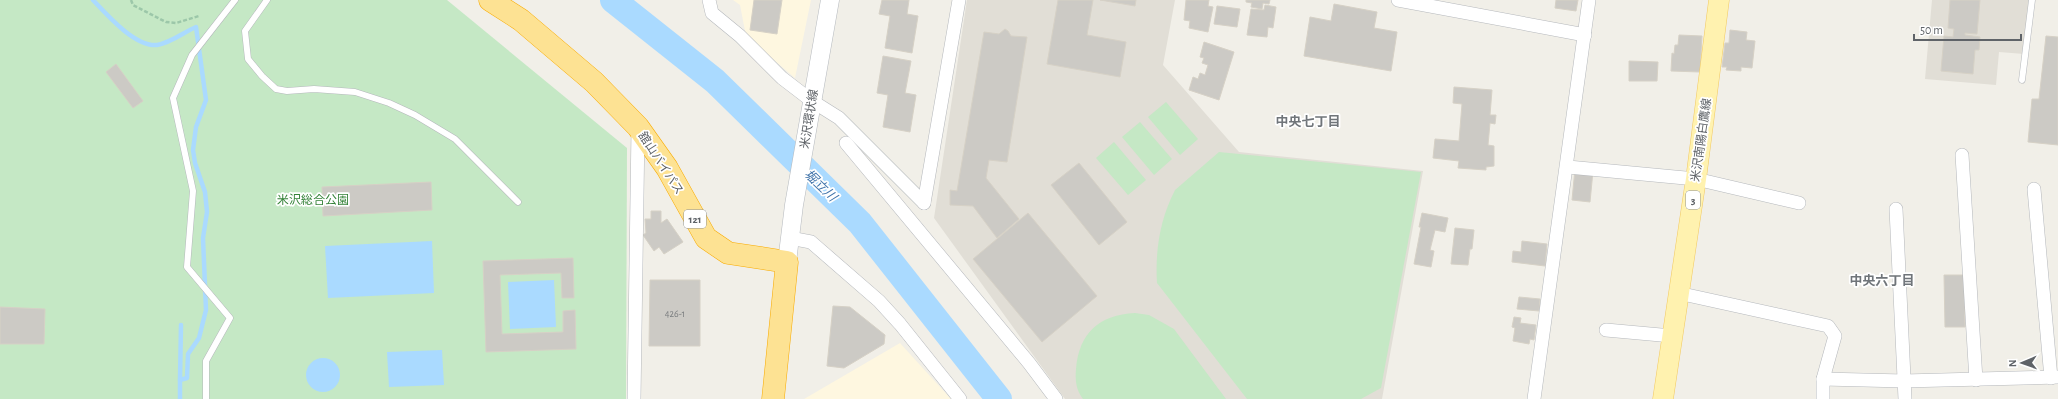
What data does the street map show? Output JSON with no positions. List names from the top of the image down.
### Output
{
  "streets": {
    "highway": ["舘山バイパス", "121"],
    "main road": ["米沢環状線", "米沢南陽白鷹線", "3"]
  },
  "crossings": [
    ["米沢環状線", "舘山バイパス"]
  ],
  "districts": ["中央七丁目", "中央六丁目"],
  "water": ["堀立川"],
  "parks": ["米沢総合公園"],
  "house_numbers": ["426-1"],
  "scale_bar": "50 m",
  "north": "left"
}
